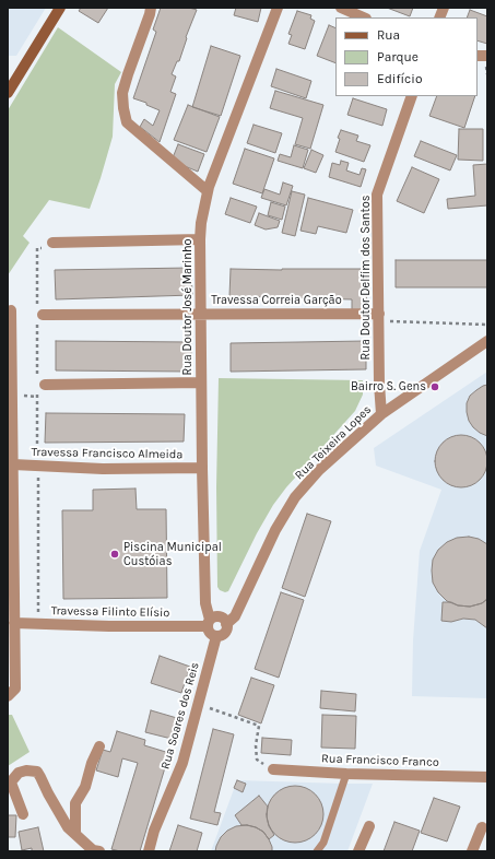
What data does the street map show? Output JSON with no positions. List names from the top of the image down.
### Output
{
  "streets": {
    "street": [
      "Rua Doutor Delfim dos Santos",
      "Travessa Correia Garção",
      "Rua Doutor José Marinho",
      "Rua Teixeira Lopes",
      "Travessa Francisco Almeida",
      "Travessa Filinto Elísio",
      "Rua Soares dos Reis",
      "Rua Francisco Franco"
    ]
  },
  "crossings": [
    ["Rua Doutor Delfim dos Santos", "Travessa Correia Garção"],
    ["Rua Doutor Delfim dos Santos", "Rua Teixeira Lopes"],
    ["Travessa Correia Garção", "Rua Doutor José Marinho"],
    ["Rua Doutor José Marinho", "Rua Teixeira Lopes"],
    ["Rua Doutor José Marinho", "Travessa Francisco Almeida"],
    ["Rua Doutor José Marinho", "Travessa Filinto Elísio"],
    ["Rua Doutor José Marinho", "Rua Soares dos Reis"],
    ["Rua Teixeira Lopes", "Travessa Filinto Elísio"],
    ["Rua Teixeira Lopes", "Rua Soares dos Reis"],
    ["Travessa Filinto Elísio", "Rua Soares dos Reis"]
  ],
  "places": ["Bairro S. Gens", "Piscina Municipal Custóias"],
  "legend": ["Rua", "Parque", "Edifício"]
}
